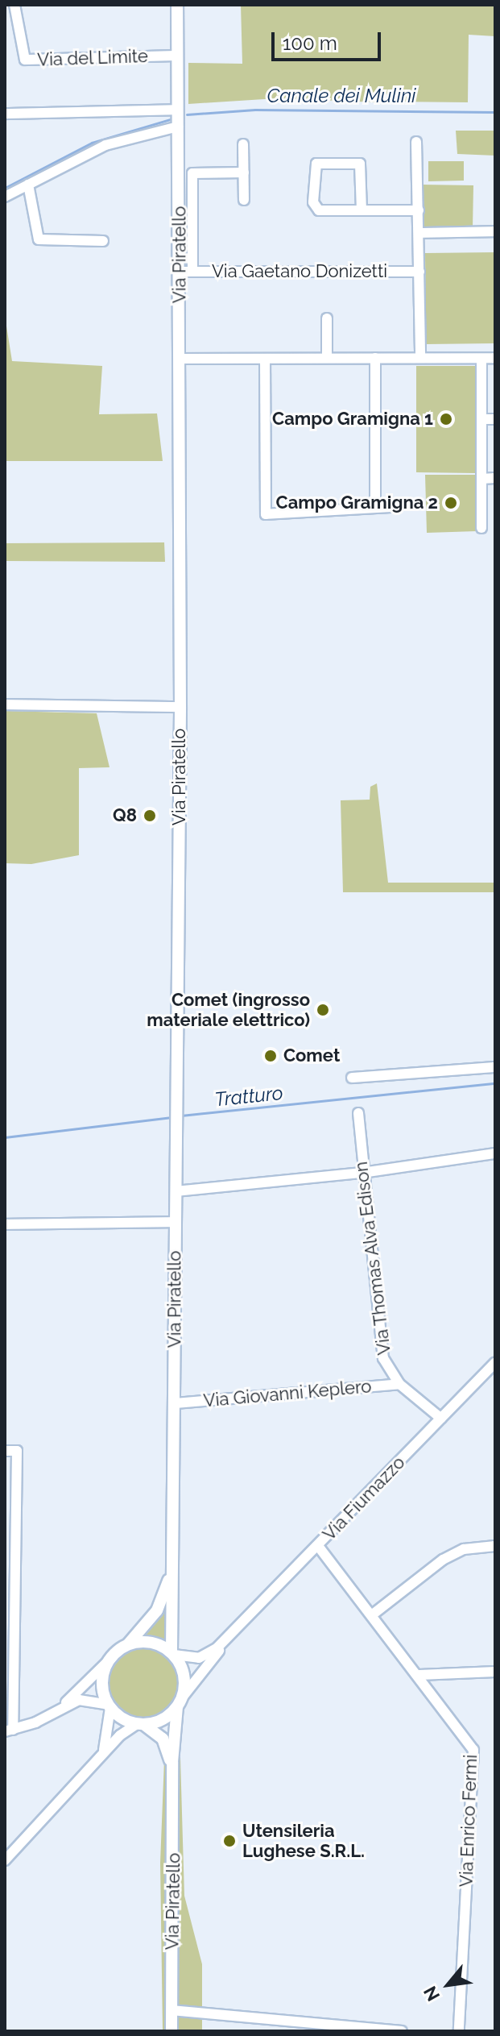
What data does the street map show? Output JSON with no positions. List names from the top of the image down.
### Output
{
  "streets": {
    "main road": ["Via Piratello"],
    "street": [
      "Via del Limite",
      "Via Gaetano Donizetti",
      "Via Thomas Alva Edison",
      "Via Giovanni Keplero",
      "Via Fiumazzo",
      "Via Enrico Fermi"
    ]
  },
  "crossings": [
    ["Via del Limite", "Via Piratello"],
    ["Via Piratello", "Via Gaetano Donizetti"],
    ["Via Piratello", "Via Giovanni Keplero"],
    ["Via Piratello", "Via Fiumazzo"],
    ["Via Thomas Alva Edison", "Via Giovanni Keplero"],
    ["Via Thomas Alva Edison", "Via Fiumazzo"],
    ["Via Fiumazzo", "Via Enrico Fermi"]
  ],
  "water": ["Canale dei Mulini", "Tratturo"],
  "places": [
    "Campo Gramigna 1",
    "Campo Gramigna 2",
    "Q8",
    "Comet (ingrosso materiale elettrico)",
    "Comet",
    "Utensileria Lughese S.R.L."
  ],
  "scale_bar": "100 m",
  "north": "bottom left"
}
